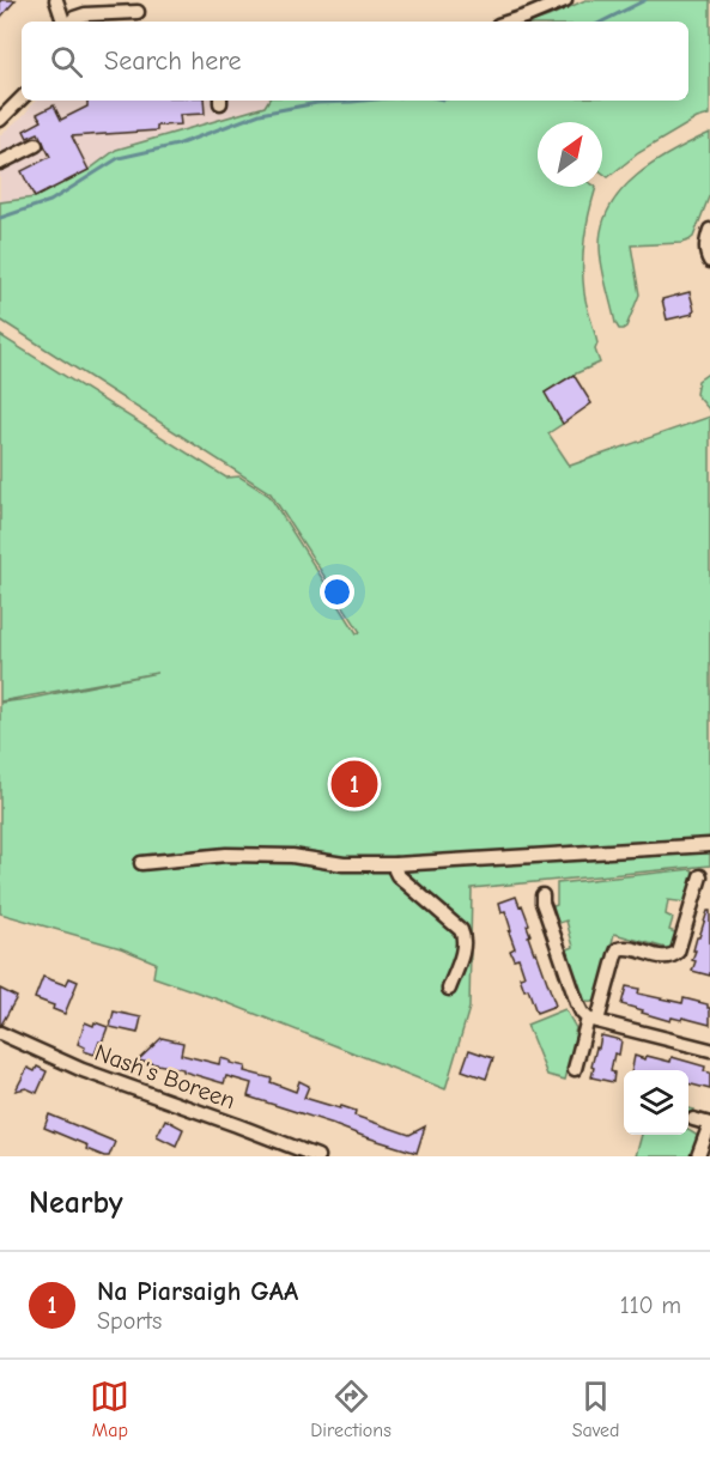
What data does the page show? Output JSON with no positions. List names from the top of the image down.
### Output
{
  "streets": {
    "street": ["Nash's Boreen"]
  },
  "north": "top right",
  "page": {
    "search": "Search here",
    "pins": "1",
    "heading": "Nearby",
    "list": [
      {
        "mark": "1",
        "name": "Na Piarsaigh GAA",
        "note": "Sports",
        "value": "110 m"
      }
    ],
    "nav": ["Map", "Directions", "Saved"]
  }
}
